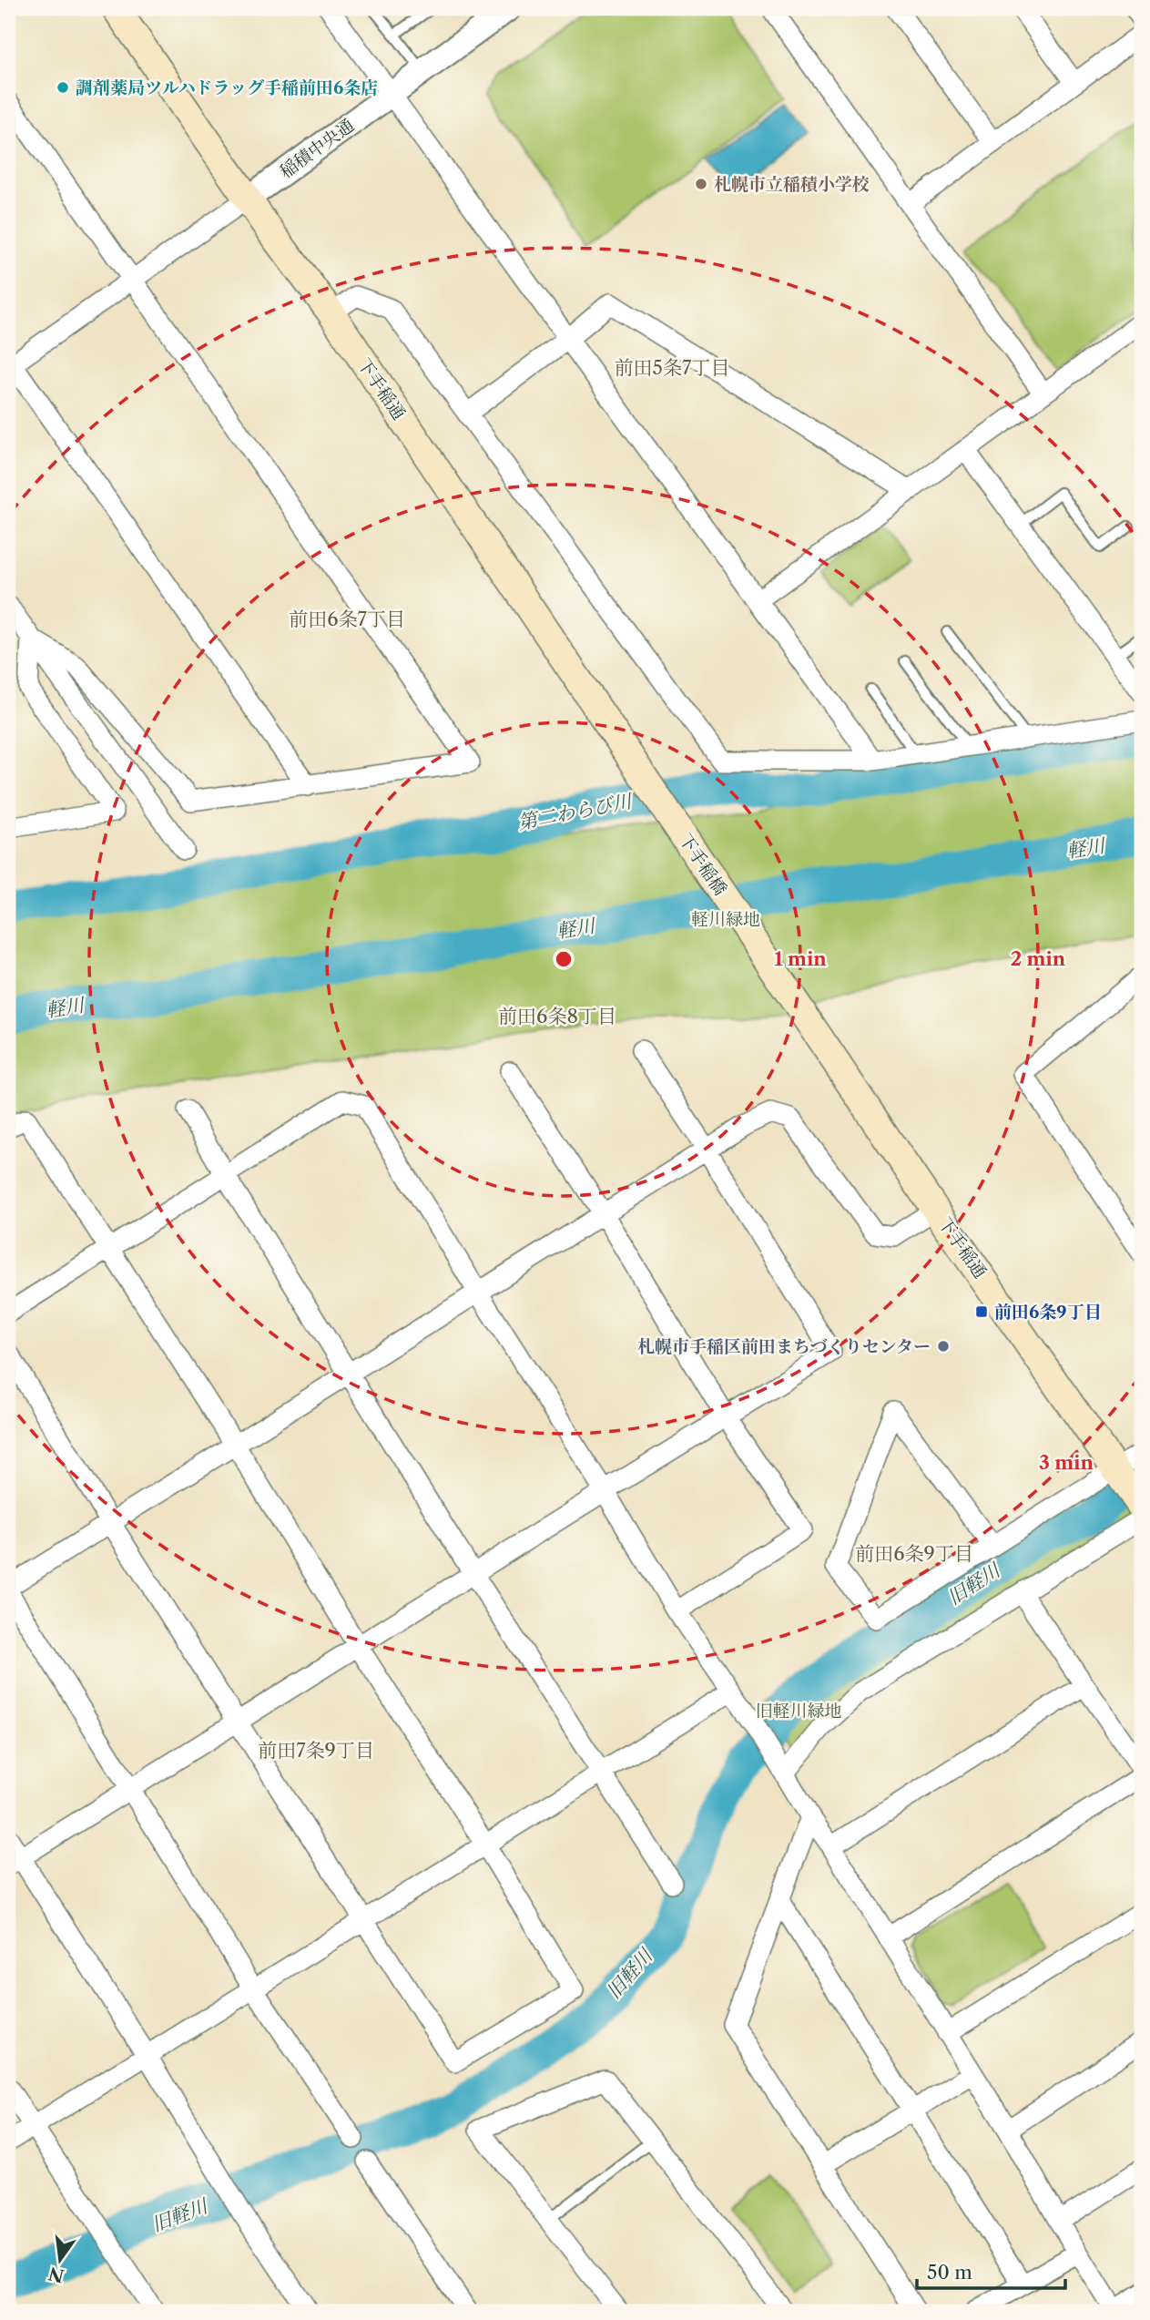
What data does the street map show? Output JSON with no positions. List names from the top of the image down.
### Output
{
  "streets": {
    "main road": ["下手稲通", "下手稲橋"],
    "street": ["稲積中央通"]
  },
  "crossings": [
    ["稲積中央通", "下手稲通"],
    ["下手稲通", "下手稲橋"]
  ],
  "districts": [
    "前田5条7丁目",
    "前田6条7丁目",
    "前田6条8丁目",
    "前田6条9丁目",
    "前田7条9丁目"
  ],
  "water": ["第二わらび川", "軽川", "旧軽川"],
  "parks": ["軽川緑地", "旧軽川緑地"],
  "places": {
    "other": ["調剤薬局ツルハドラッグ手稲前田6条店", "札幌市立稲積小学校", "札幌市手稲区前田まちづくりセンター"],
    "transit": ["前田6条9丁目"]
  },
  "scale_bar": "50 m",
  "north": "bottom",
  "rings": ["1 min", "2 min", "3 min"]
}
